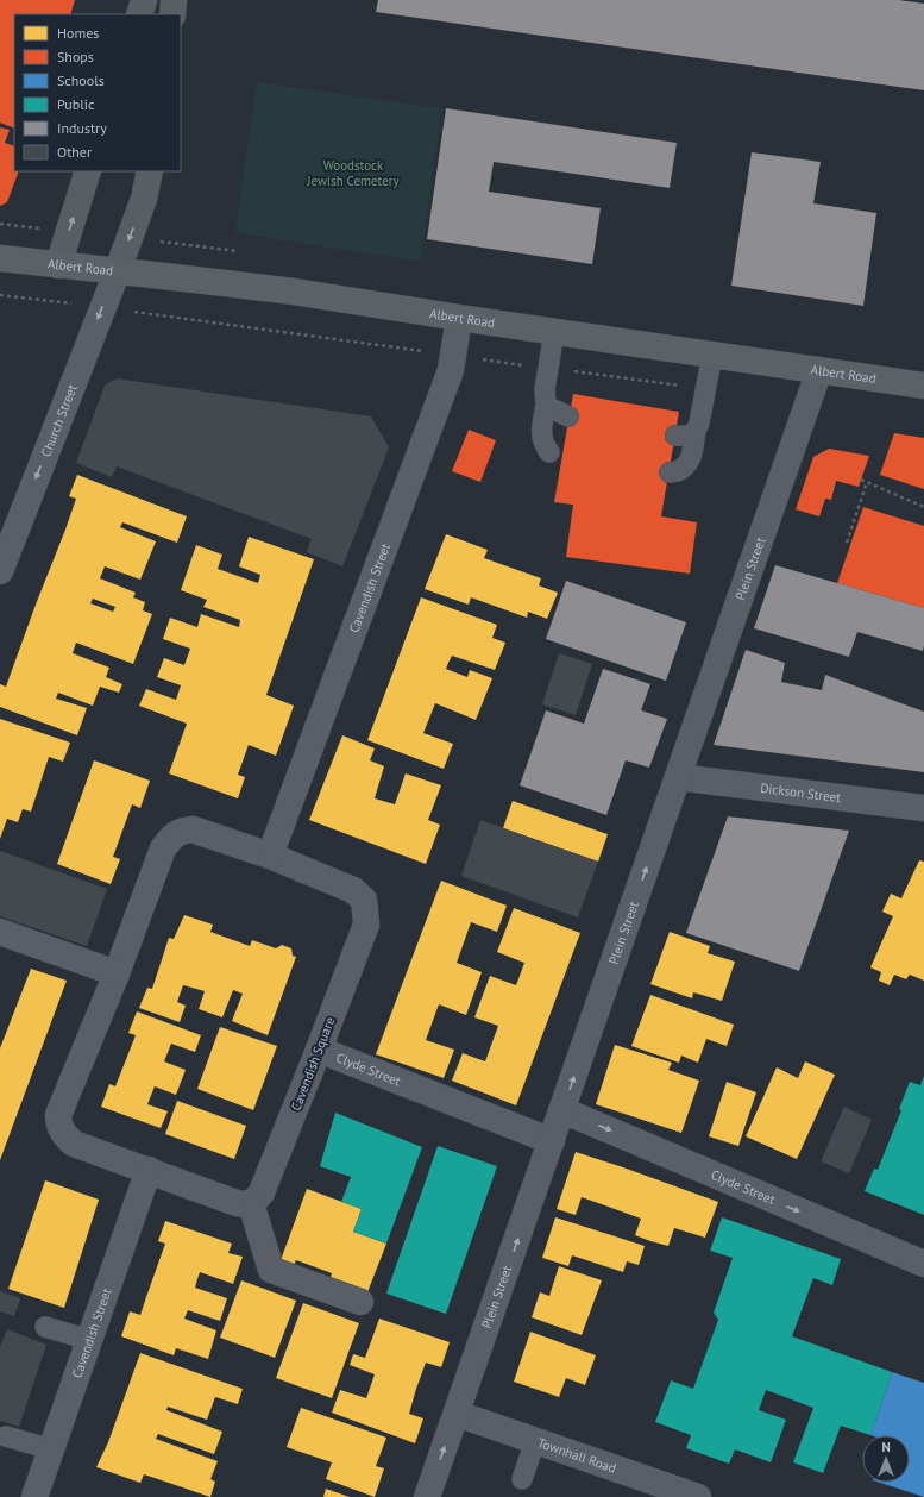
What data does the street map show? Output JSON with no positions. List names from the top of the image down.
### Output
{
  "streets": {
    "main road": ["Albert Road"],
    "street": [
      "Church Street",
      "Plein Street",
      "Cavendish Street",
      "Dickson Street",
      "Cavendish Square",
      "Clyde Street",
      "Townhall Road"
    ]
  },
  "crossings": [
    ["Albert Road", "Church Street"],
    ["Albert Road", "Plein Street"],
    ["Albert Road", "Cavendish Street"],
    ["Plein Street", "Dickson Street"],
    ["Plein Street", "Clyde Street"],
    ["Plein Street", "Townhall Road"],
    ["Cavendish Street", "Cavendish Square"],
    ["Cavendish Square", "Clyde Street"]
  ],
  "one_way": ["Church Street", "Plein Street", "Clyde Street"],
  "parks": ["Woodstock Jewish Cemetery"],
  "legend": [
    "Homes",
    "Shops",
    "Schools",
    "Public",
    "Industry",
    "Other"
  ],
  "north": "top"
}
